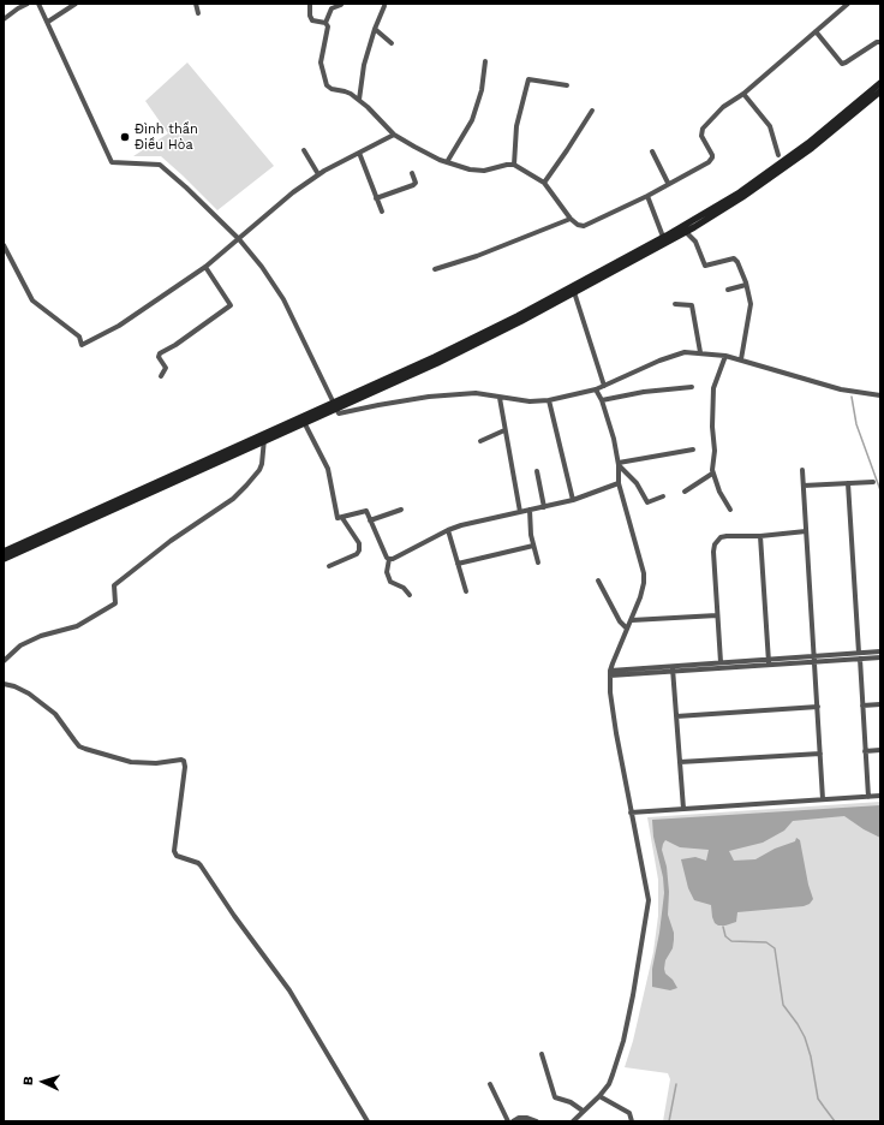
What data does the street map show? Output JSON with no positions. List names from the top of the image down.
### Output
{
  "places": ["Đình thần Điều Hòa"],
  "north": "left"
}
